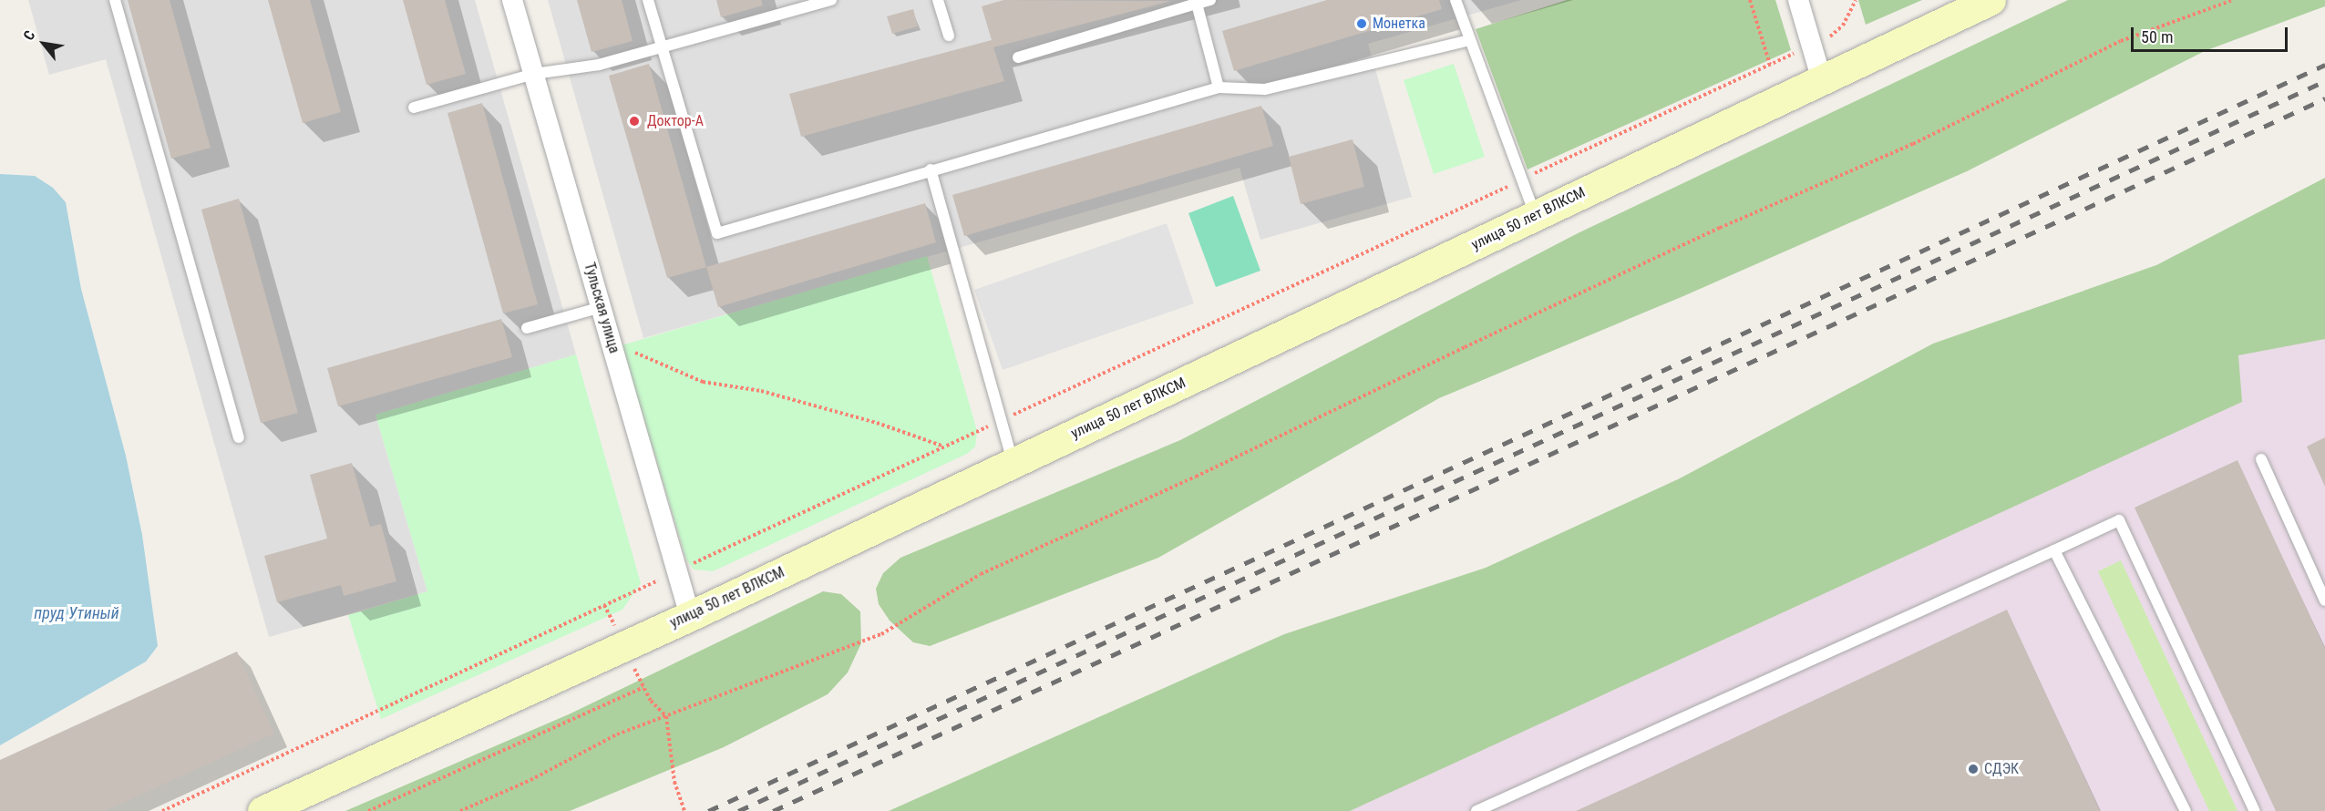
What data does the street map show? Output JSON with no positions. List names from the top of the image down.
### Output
{
  "streets": {
    "street": ["улица 50 лет ВЛКСМ", "Тульская улица"]
  },
  "crossings": [
    ["улица 50 лет ВЛКСМ", "Тульская улица"]
  ],
  "water": ["пруд Утиный"],
  "places": ["Монетка", "Доктор-А", "СДЭК"],
  "scale_bar": "50 m",
  "north": "top left"
}
